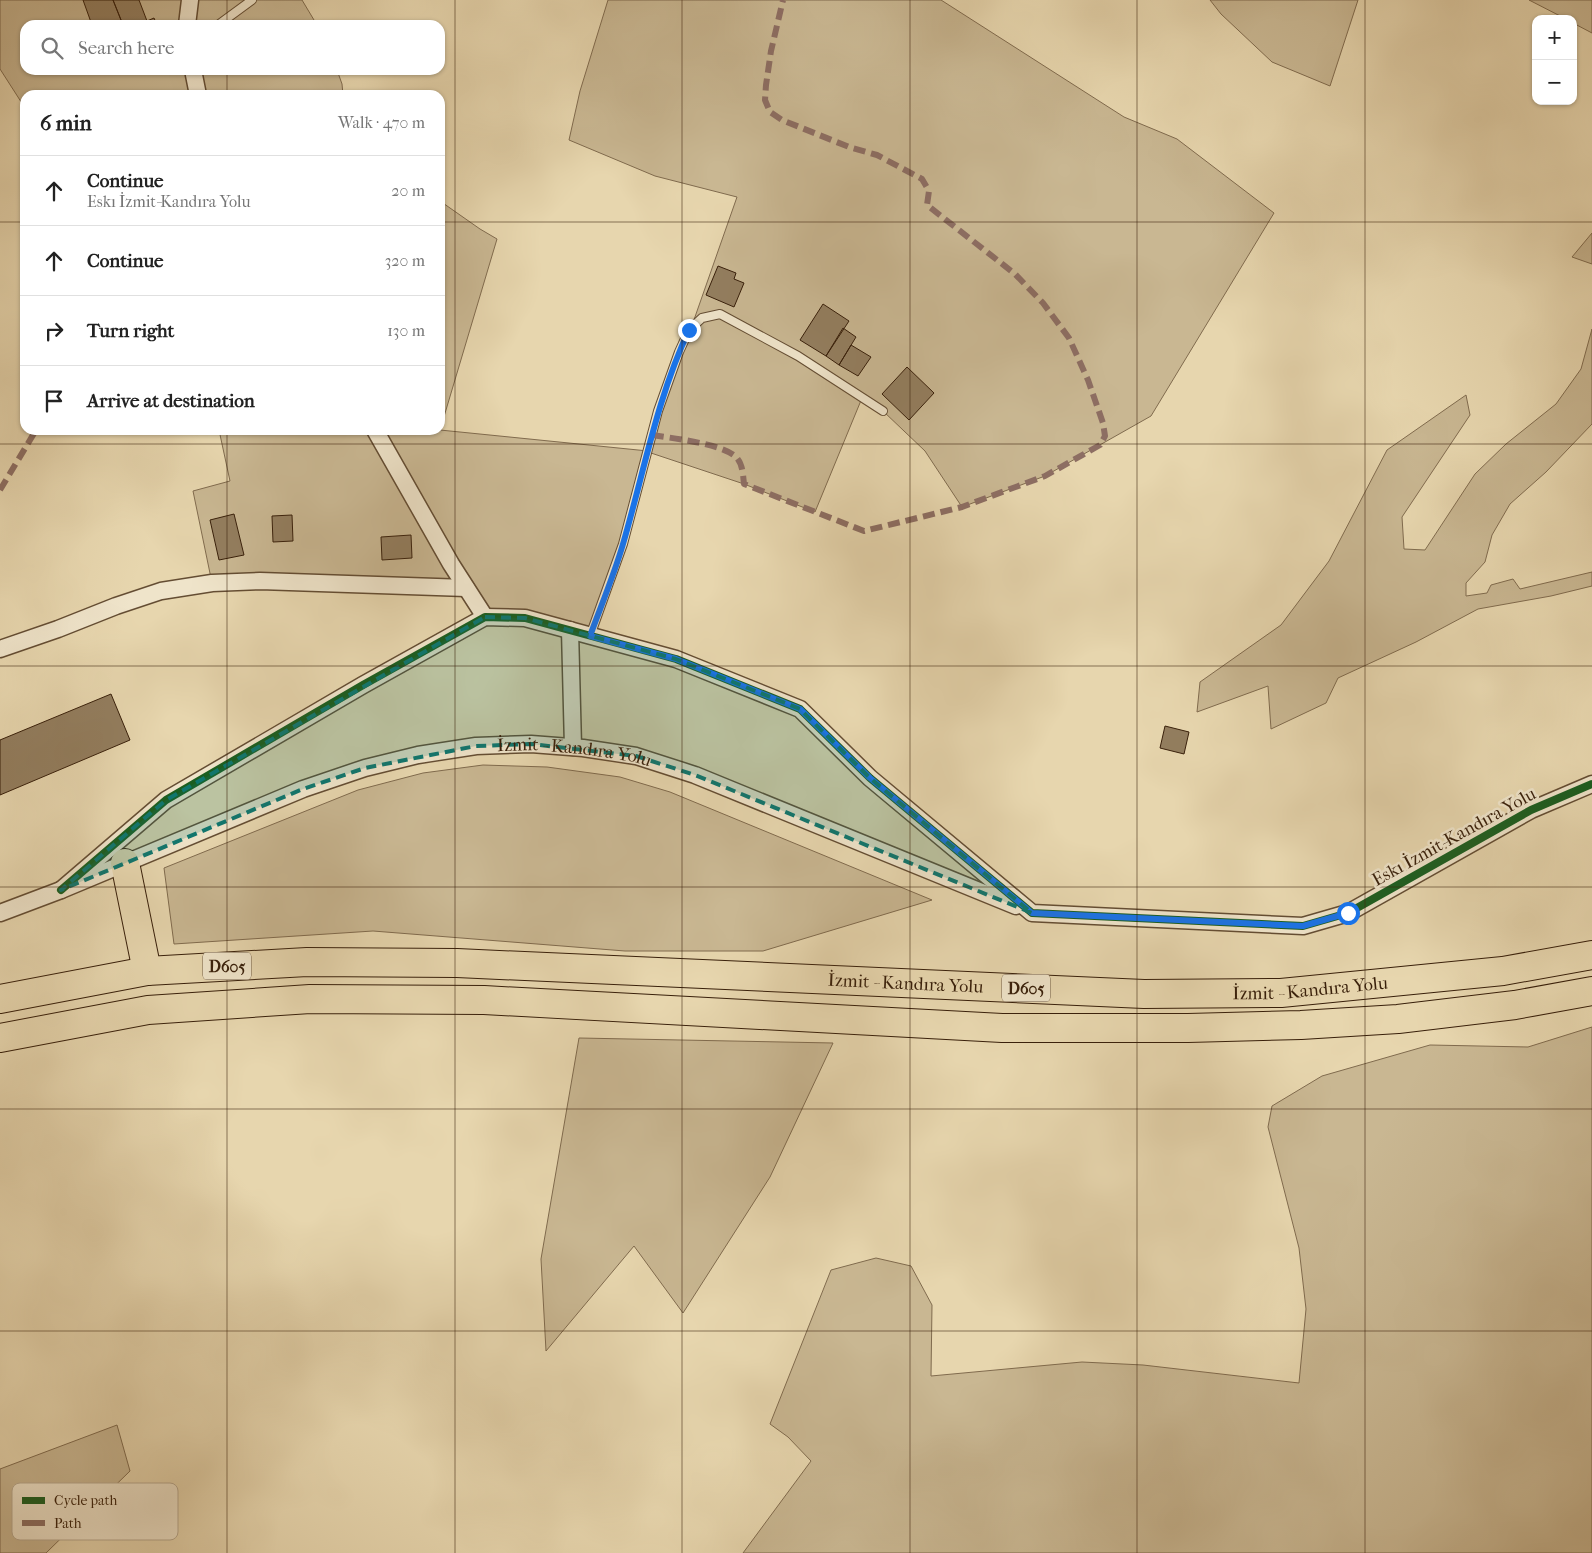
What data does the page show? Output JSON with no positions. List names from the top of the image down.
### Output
{
  "streets": {
    "highway": ["İzmit - Kandıra Yolu", "D605"],
    "street": ["Eskı İzmit-Kandıra Yolu"]
  },
  "crossings": [
    ["İzmit - Kandıra Yolu", "Eskı İzmit-Kandıra Yolu"],
    ["İzmit - Kandıra Yolu", "D605"]
  ],
  "legend": ["Cycle path", "Path"],
  "page": {
    "map_buttons": ["+", "−"],
    "search": "Search here",
    "heading": ["6 min", "Walk · 470 m"],
    "list": [
      ["Continue", "Eskı İzmit-Kandıra Yolu", "20 m"],
      ["Continue", "320 m"],
      ["Turn right", "130 m"],
      "Arrive at destination"
    ]
  }
}
